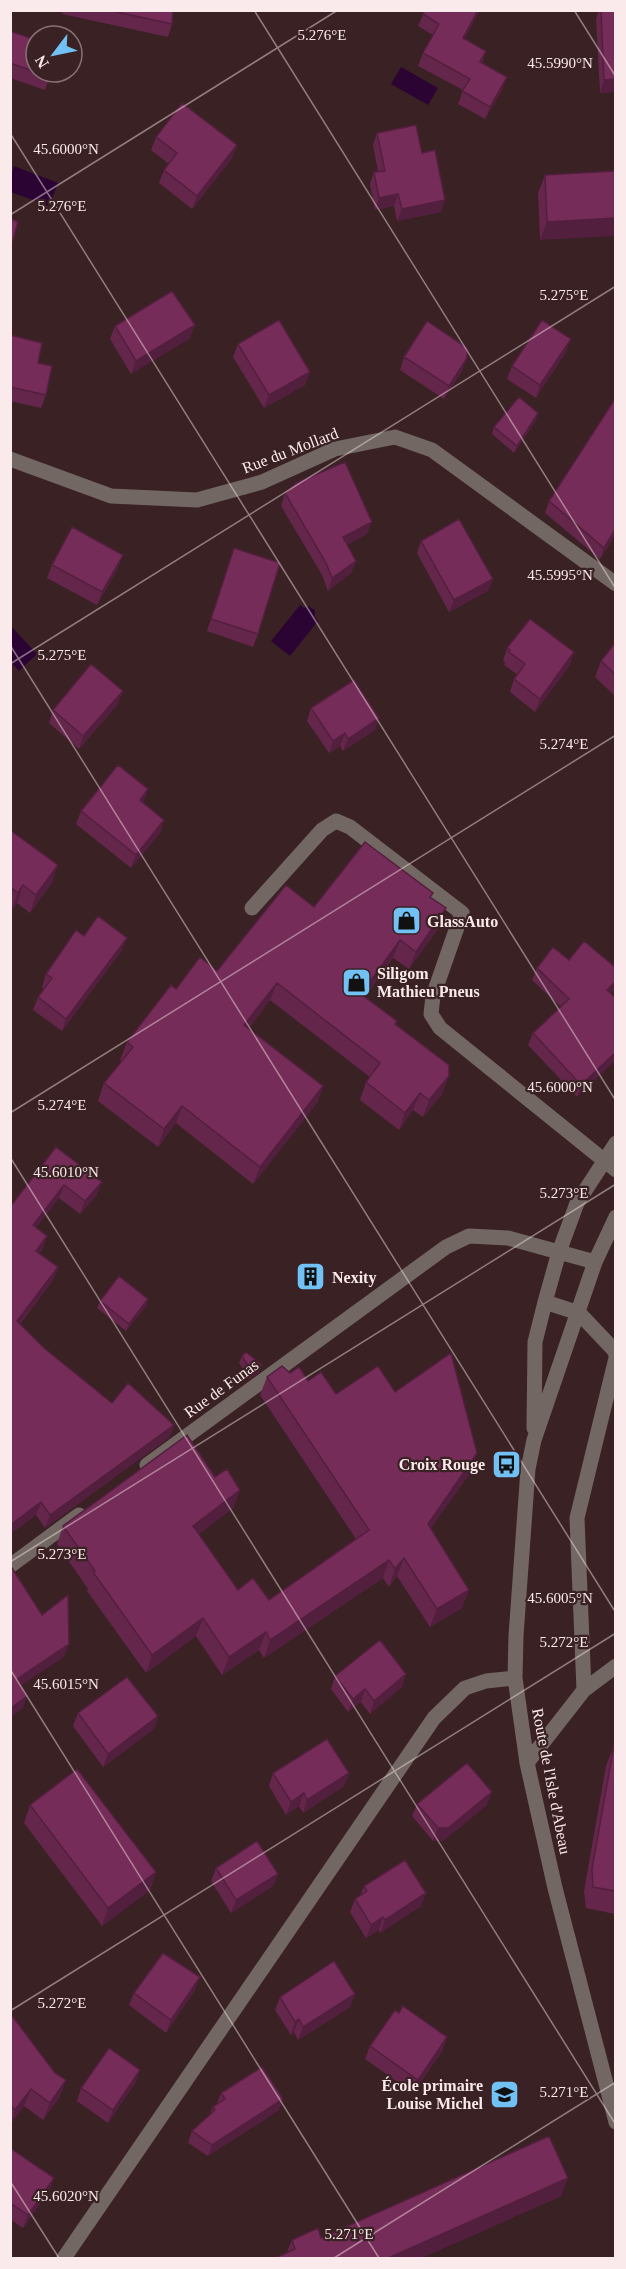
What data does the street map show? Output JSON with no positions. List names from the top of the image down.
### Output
{
  "streets": {
    "street": ["Rue du Mollard", "Rue de Funas", "Route de l'Isle d'Abeau"]
  },
  "crossings": [
    ["Rue de Funas", "Route de l'Isle d'Abeau"]
  ],
  "places": {
    "shop": ["GlassAuto", "Siligom Mathieu Pneus"],
    "building": ["Nexity"],
    "bus stop": ["Croix Rouge"],
    "school or university": ["École primaire Louise Michel"]
  },
  "north": "bottom left",
  "coordinates": [
    "5.276°E",
    "45.5990°N",
    "45.6000°N",
    "5.275°E",
    "45.5995°N",
    "5.274°E",
    "45.6010°N",
    "5.273°E",
    "45.6005°N",
    "5.272°E",
    "45.6015°N",
    "5.271°E",
    "45.6020°N"
  ]
}
